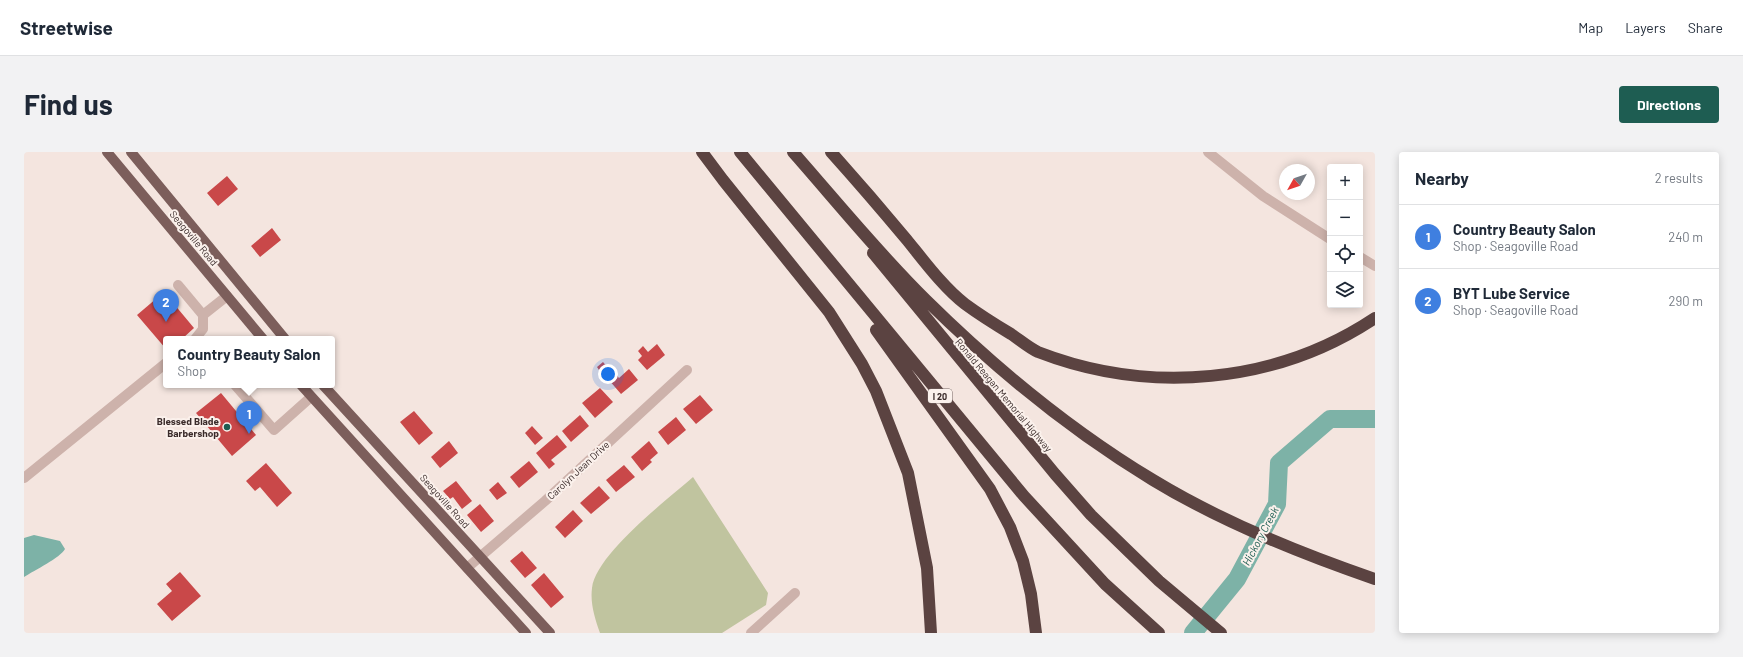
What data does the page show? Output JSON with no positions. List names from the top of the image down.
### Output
{
  "streets": {
    "highway": ["Ronald Reagan Memorial Highway", "I 20"],
    "main road": ["Seagoville Road"],
    "street": ["Carolyn Jean Drive"]
  },
  "crossings": [
    ["Seagoville Road", "Carolyn Jean Drive"]
  ],
  "water": ["Hickory Creek"],
  "places": ["Blessed Blade Barbershop"],
  "north": "bottom left",
  "page": {
    "header": "Streetwise",
    "nav": ["Map", "Layers", "Share"],
    "buttons": "Directions",
    "title": "Find us",
    "heading": ["Nearby", "2 results"],
    "map_buttons": ["+", "−"],
    "list": [
      {
        "mark": "1",
        "name": "Country Beauty Salon",
        "note": "Shop · Seagoville Road",
        "value": "240 m"
      },
      {
        "mark": "2",
        "name": "BYT Lube Service",
        "note": "Shop · Seagoville Road",
        "value": "290 m"
      }
    ],
    "pins": ["2", "1"],
    "popup": ["Country Beauty Salon", "Shop"]
  }
}
